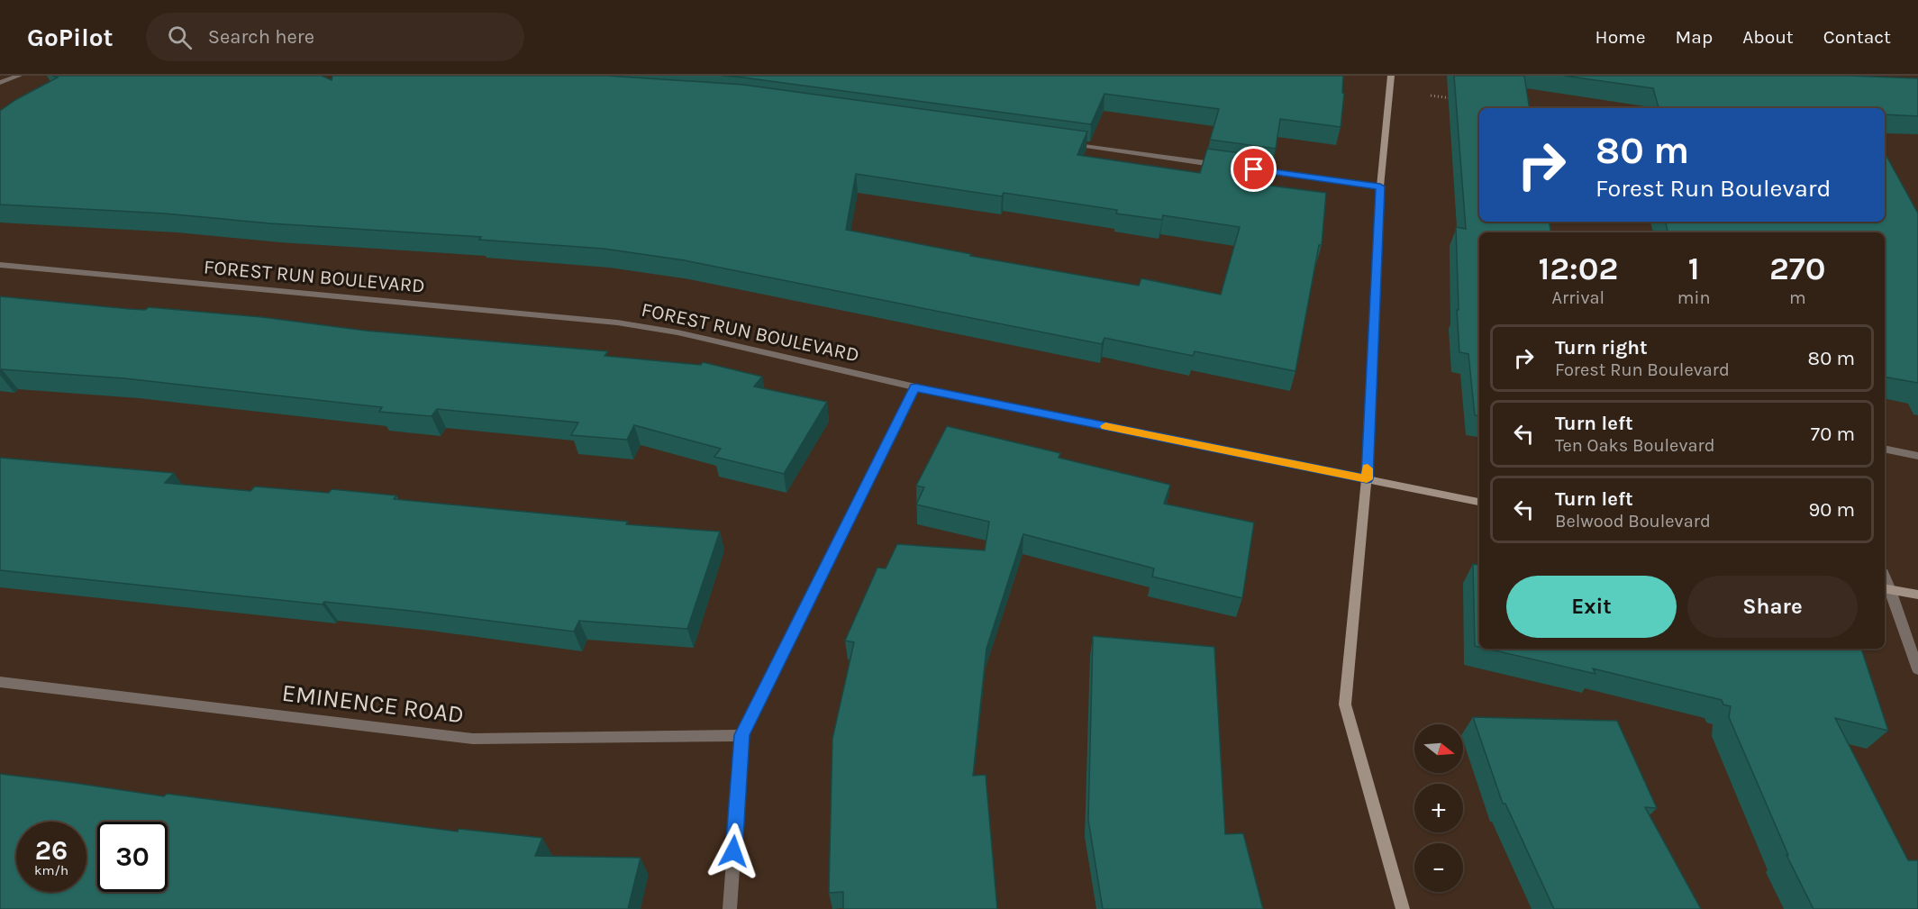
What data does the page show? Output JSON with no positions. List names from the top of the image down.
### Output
{
  "streets": {
    "street": ["FOREST RUN BOULEVARD", "EMINENCE ROAD"]
  },
  "north": "right",
  "page": {
    "header": "GoPilot",
    "search": "Search here",
    "nav": [
      "Home",
      "Map",
      "About",
      "Contact"
    ],
    "turn": ["80 m", "Forest Run Boulevard"],
    "eta": [
      "12:02",
      "Arrival",
      "1",
      "min",
      "270",
      "m"
    ],
    "list": [
      {
        "name": "Turn right",
        "note": "Forest Run Boulevard",
        "value": "80 m"
      },
      {
        "name": "Turn left",
        "note": "Ten Oaks Boulevard",
        "value": "70 m"
      },
      {
        "name": "Turn left",
        "note": "Belwood Boulevard",
        "value": "90 m"
      }
    ],
    "buttons": ["Exit", "Share"],
    "map_buttons": ["+", "−"],
    "speed": "26 km/h",
    "limit": "30"
  }
}
